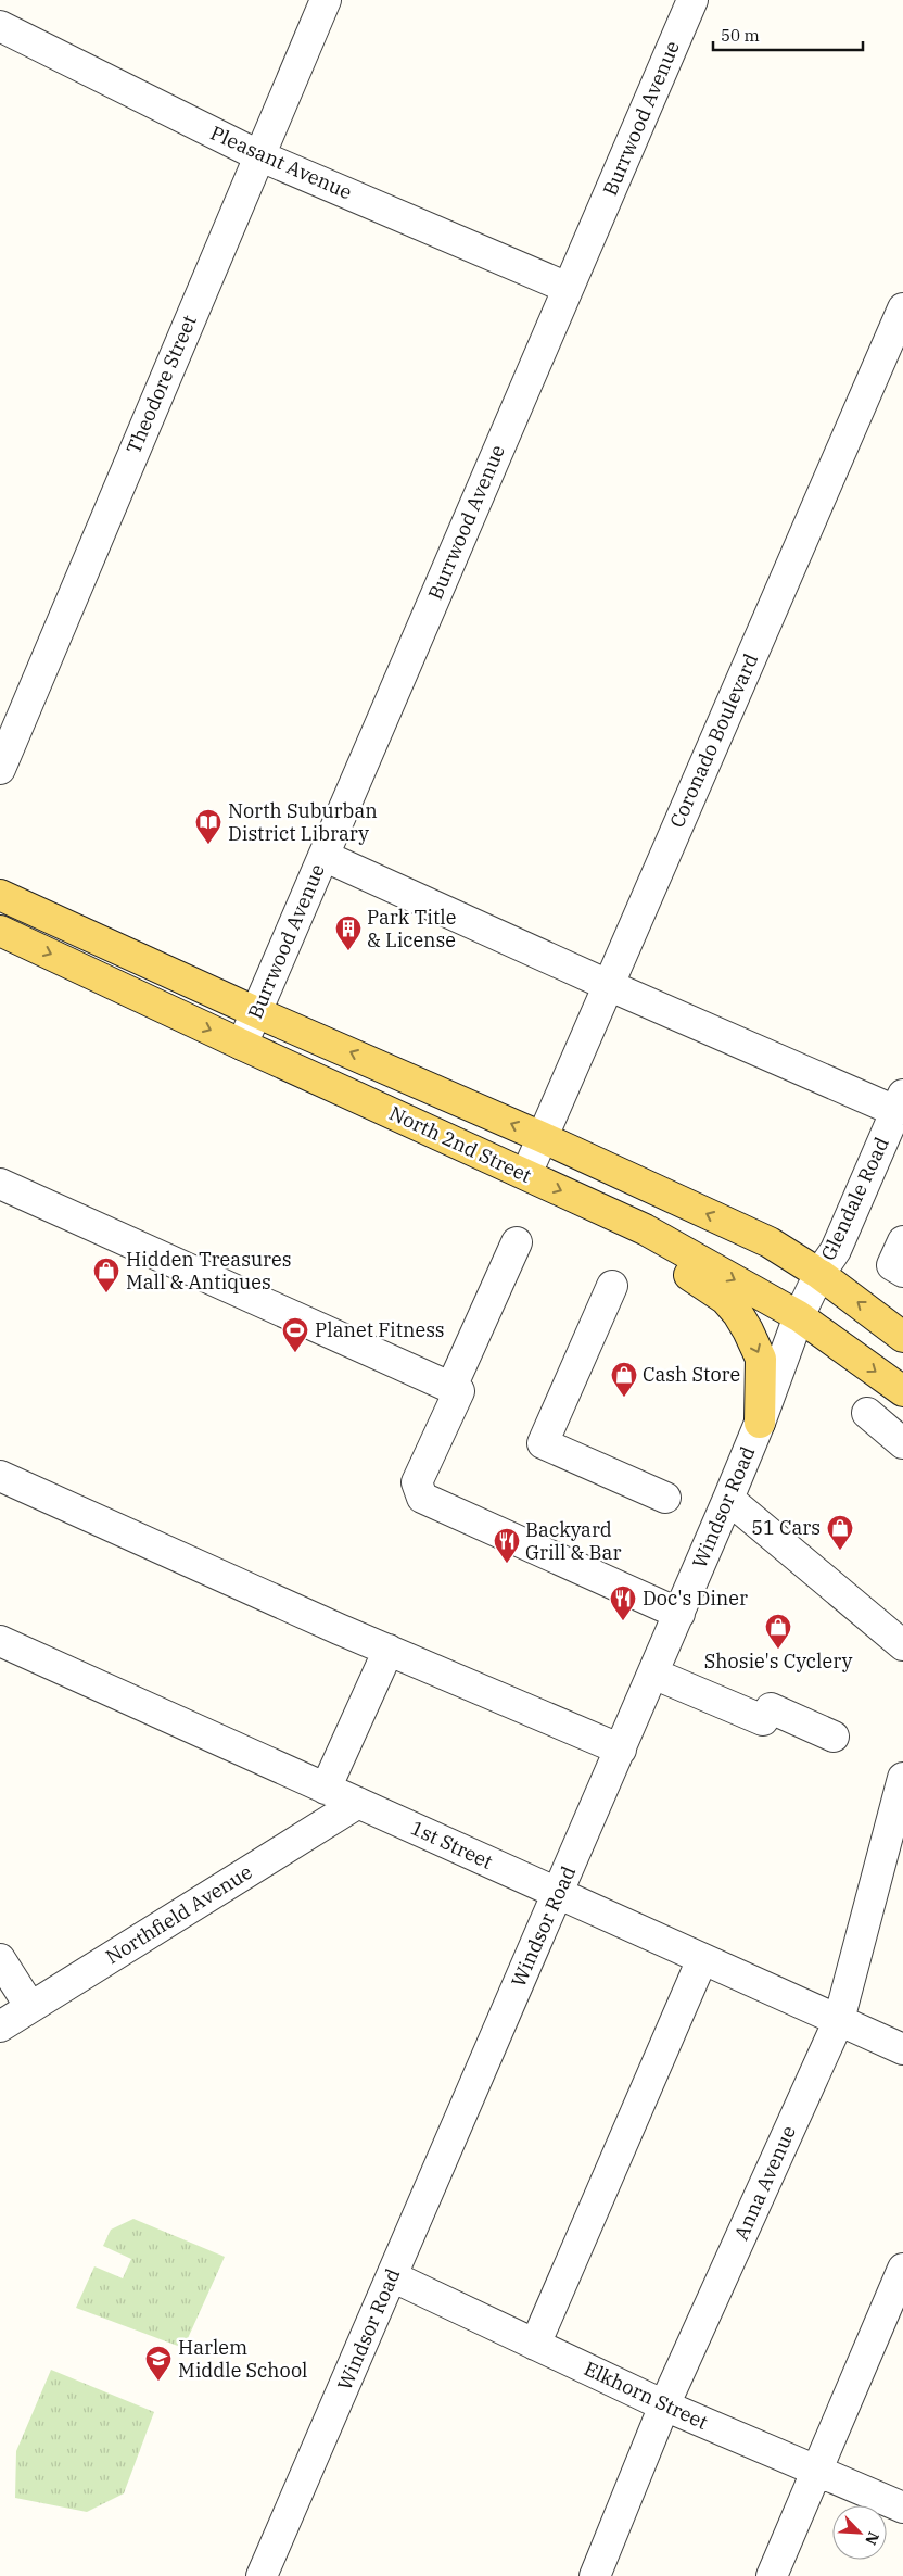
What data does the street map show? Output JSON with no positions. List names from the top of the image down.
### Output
{
  "streets": {
    "main road": ["North 2nd Street"],
    "street": [
      "Burrwood Avenue",
      "Pleasant Avenue",
      "Theodore Street",
      "Coronado Boulevard",
      "Glendale Road",
      "Windsor Road",
      "1st Street",
      "Northfield Avenue",
      "Anna Avenue",
      "Elkhorn Street"
    ]
  },
  "crossings": [
    ["Burrwood Avenue", "Pleasant Avenue"],
    ["Burrwood Avenue", "North 2nd Street"],
    ["Pleasant Avenue", "Theodore Street"],
    ["Coronado Boulevard", "North 2nd Street"],
    ["North 2nd Street", "Glendale Road"],
    ["North 2nd Street", "Windsor Road"],
    ["Glendale Road", "Windsor Road"],
    ["Windsor Road", "1st Street"],
    ["Windsor Road", "Elkhorn Street"],
    ["1st Street", "Northfield Avenue"],
    ["1st Street", "Anna Avenue"],
    ["Anna Avenue", "Elkhorn Street"]
  ],
  "places": {
    "library": ["North Suburban District Library"],
    "building": ["Park Title & License"],
    "shop": [
      "Hidden Treasures Mall & Antiques",
      "Cash Store",
      "51 Cars",
      "Shosie's Cyclery"
    ],
    "sports": ["Planet Fitness"],
    "restaurant": ["Backyard Grill & Bar", "Doc's Diner"],
    "school or university": ["Harlem Middle School"]
  },
  "scale_bar": "50 m",
  "north": "bottom right"
}
